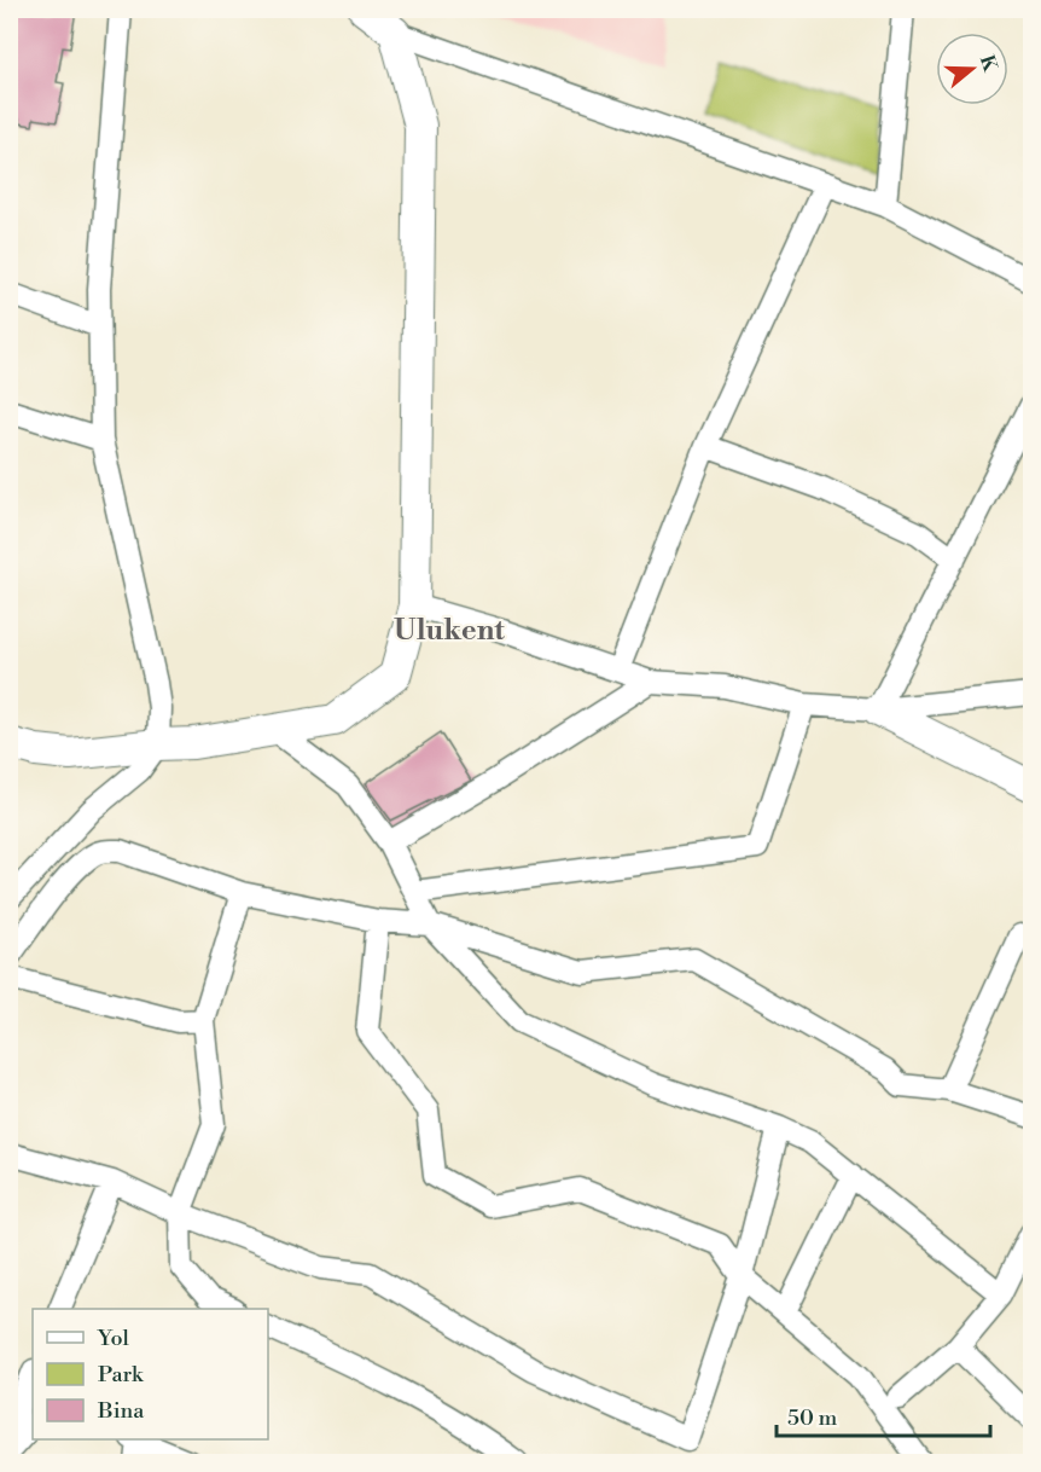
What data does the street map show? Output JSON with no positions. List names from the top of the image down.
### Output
{
  "districts": ["Ulukent"],
  "legend": ["Yol", "Park", "Bina"],
  "scale_bar": "50 m",
  "north": "right"
}
